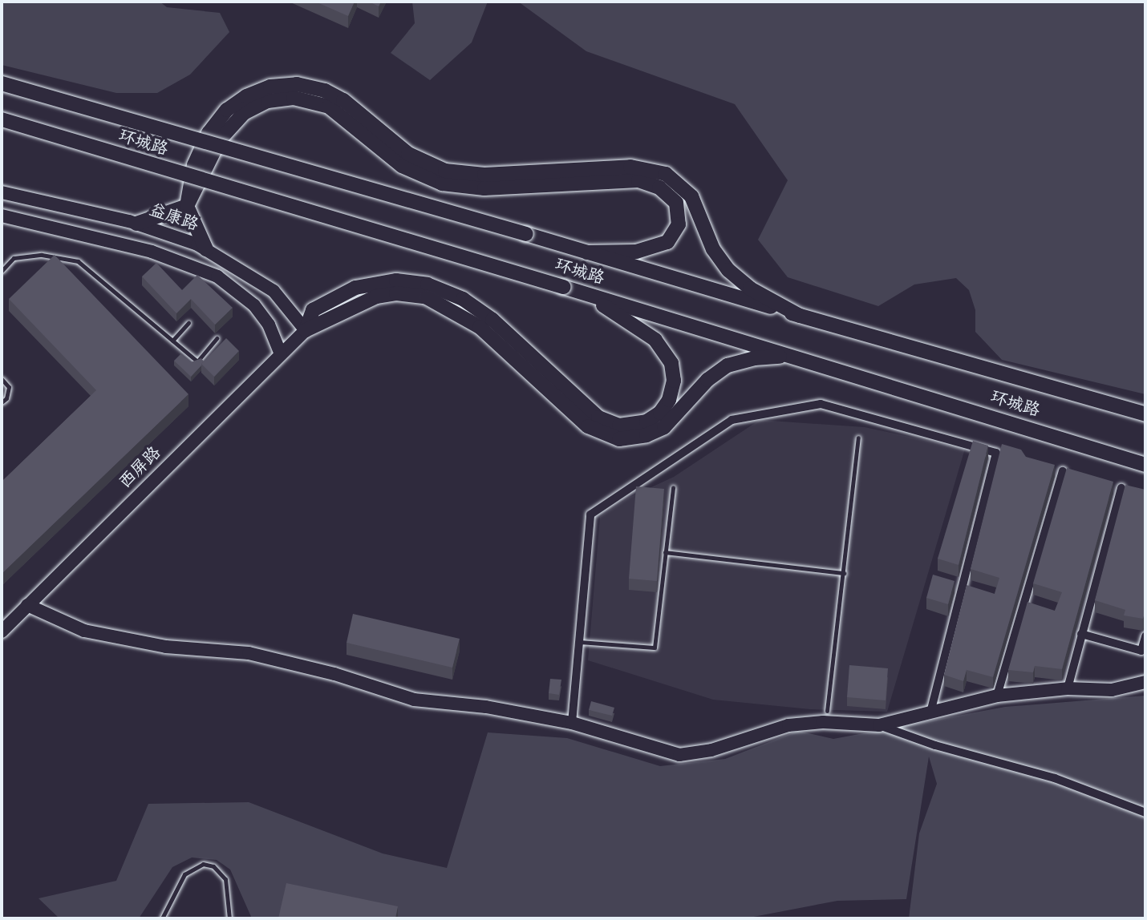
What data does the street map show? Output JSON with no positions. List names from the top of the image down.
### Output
{
  "streets": {
    "main road": ["环城路"],
    "street": ["益康路", "西屏路"]
  },
  "crossings": [
    ["益康路", "西屏路"]
  ]
}
